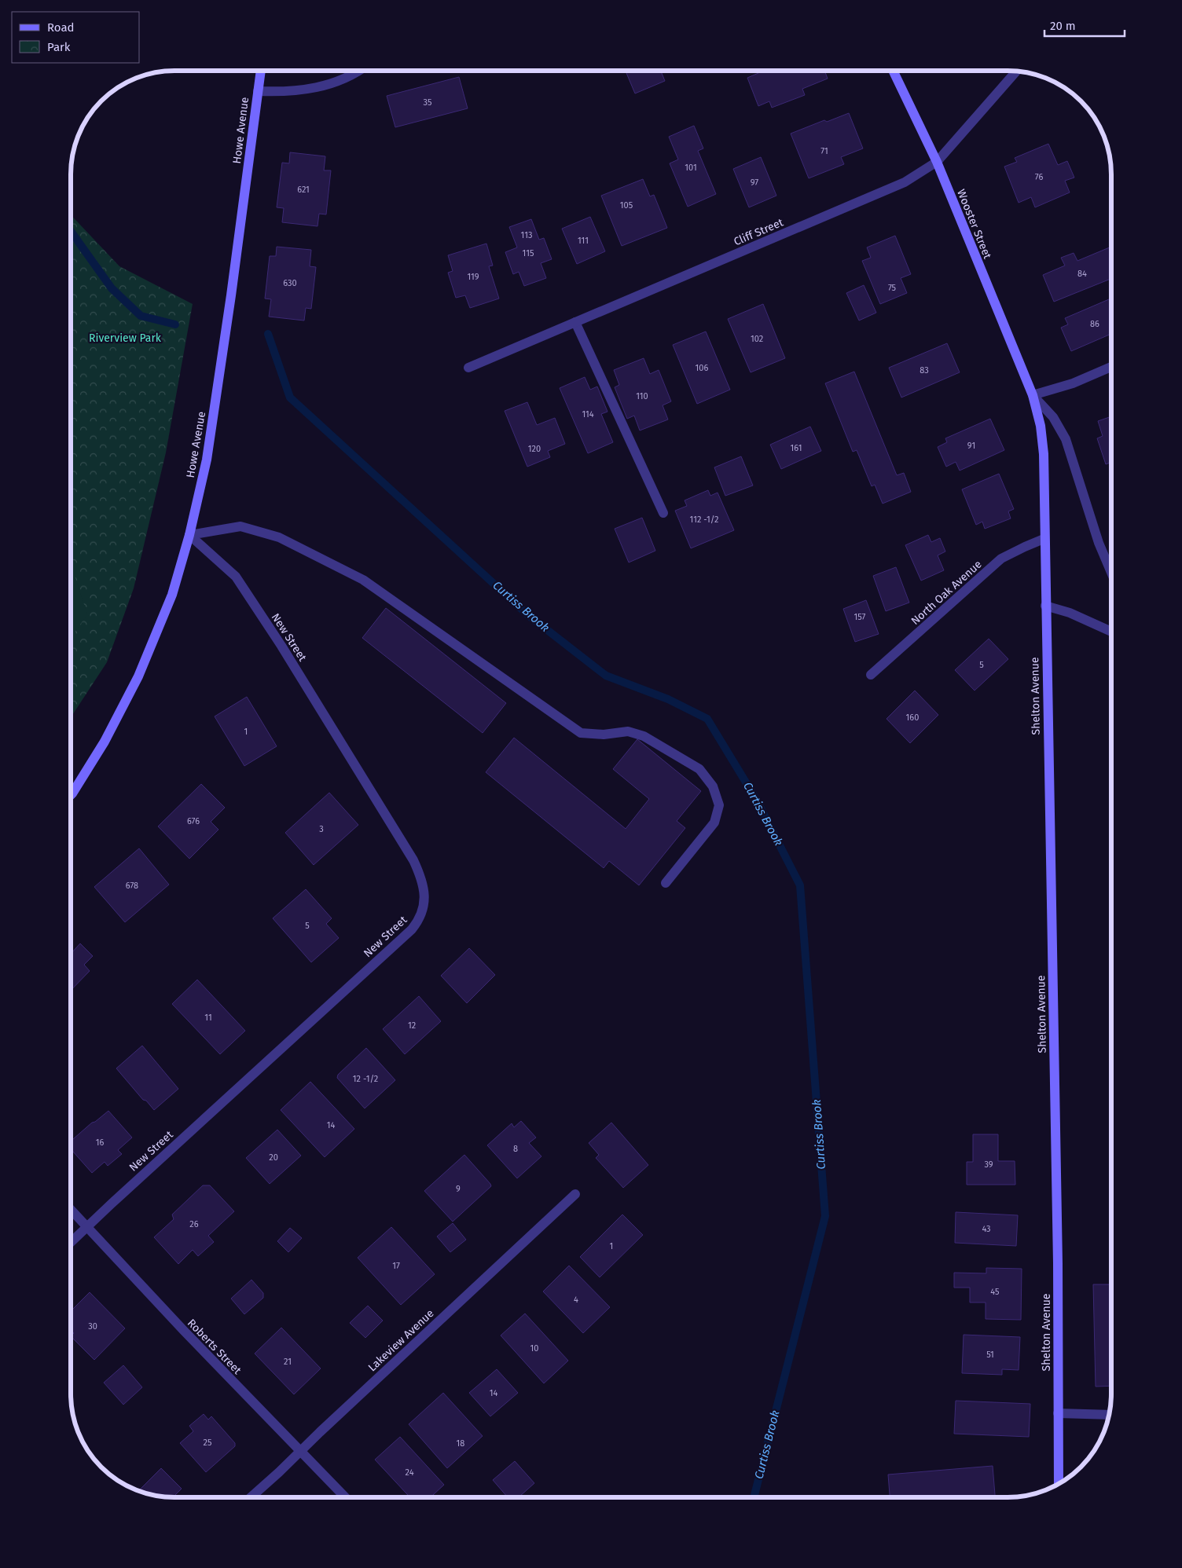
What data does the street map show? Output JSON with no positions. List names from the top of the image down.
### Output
{
  "streets": {
    "main road": ["Howe Avenue", "Wooster Street", "Shelton Avenue"],
    "street": [
      "Cliff Street",
      "North Oak Avenue",
      "New Street",
      "Lakeview Avenue",
      "Roberts Street"
    ]
  },
  "crossings": [
    ["Howe Avenue", "New Street"],
    ["Wooster Street", "Cliff Street"],
    ["Wooster Street", "North Oak Avenue"],
    ["Wooster Street", "Shelton Avenue"],
    ["North Oak Avenue", "Shelton Avenue"],
    ["New Street", "Roberts Street"],
    ["Lakeview Avenue", "Roberts Street"]
  ],
  "water": ["Curtiss Brook"],
  "parks": ["Riverview Park"],
  "house_numbers": [
    "35",
    "71",
    "101",
    "76",
    "97",
    "621",
    "105",
    "113",
    "111",
    "115",
    "84",
    "119",
    "630",
    "75",
    "86",
    "102",
    "106",
    "83",
    "110",
    "114",
    "91",
    "161",
    "120",
    "112 -1/2",
    "157",
    "5",
    "160",
    "1",
    "676",
    "3",
    "678",
    "5",
    "11",
    "12",
    "12 -1/2",
    "14",
    "16",
    "8",
    "20",
    "39",
    "9",
    "26",
    "43",
    "1",
    "17",
    "45",
    "4",
    "30",
    "10",
    "51",
    "21",
    "14",
    "25",
    "18",
    "24"
  ],
  "legend": ["Road", "Park"],
  "scale_bar": "20 m"
}
